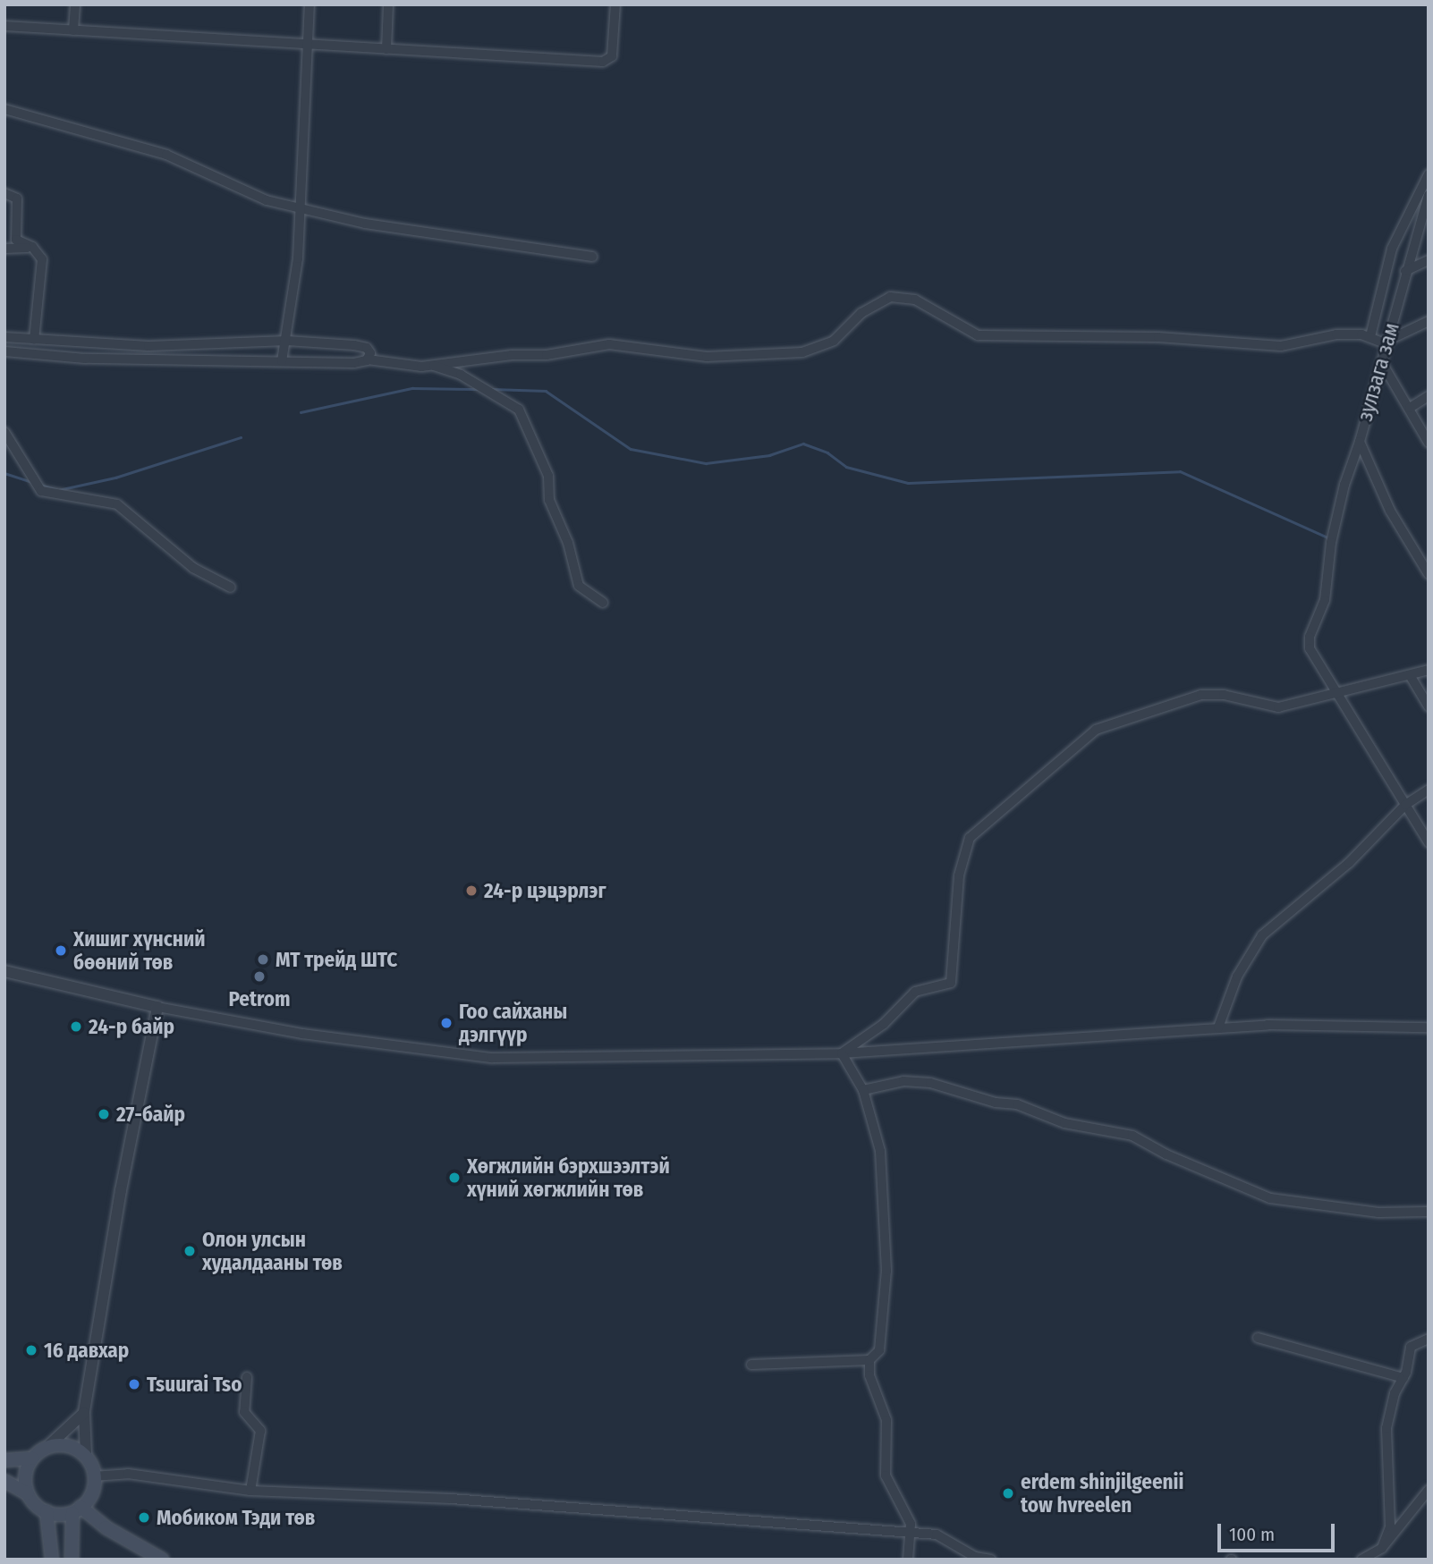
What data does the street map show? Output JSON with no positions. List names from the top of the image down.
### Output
{
  "streets": {
    "street": ["зулзага зам"]
  },
  "places": [
    "24-р цэцэрлэг",
    "Хишиг хүнсний бөөний төв",
    "МТ трейд ШТС",
    "Petrom",
    "Гоо сайханы дэлгүүр",
    "24-р байр",
    "27-байр",
    "Хөгжлийн бэрхшээлтэй хүний хөгжлийн төв",
    "Олон улсын худалдааны төв",
    "16 давхар",
    "Tsuurai Tso",
    "erdem shinjilgeenii tow hvreelen",
    "Мобиком Тэди төв"
  ],
  "scale_bar": "100 m"
}
